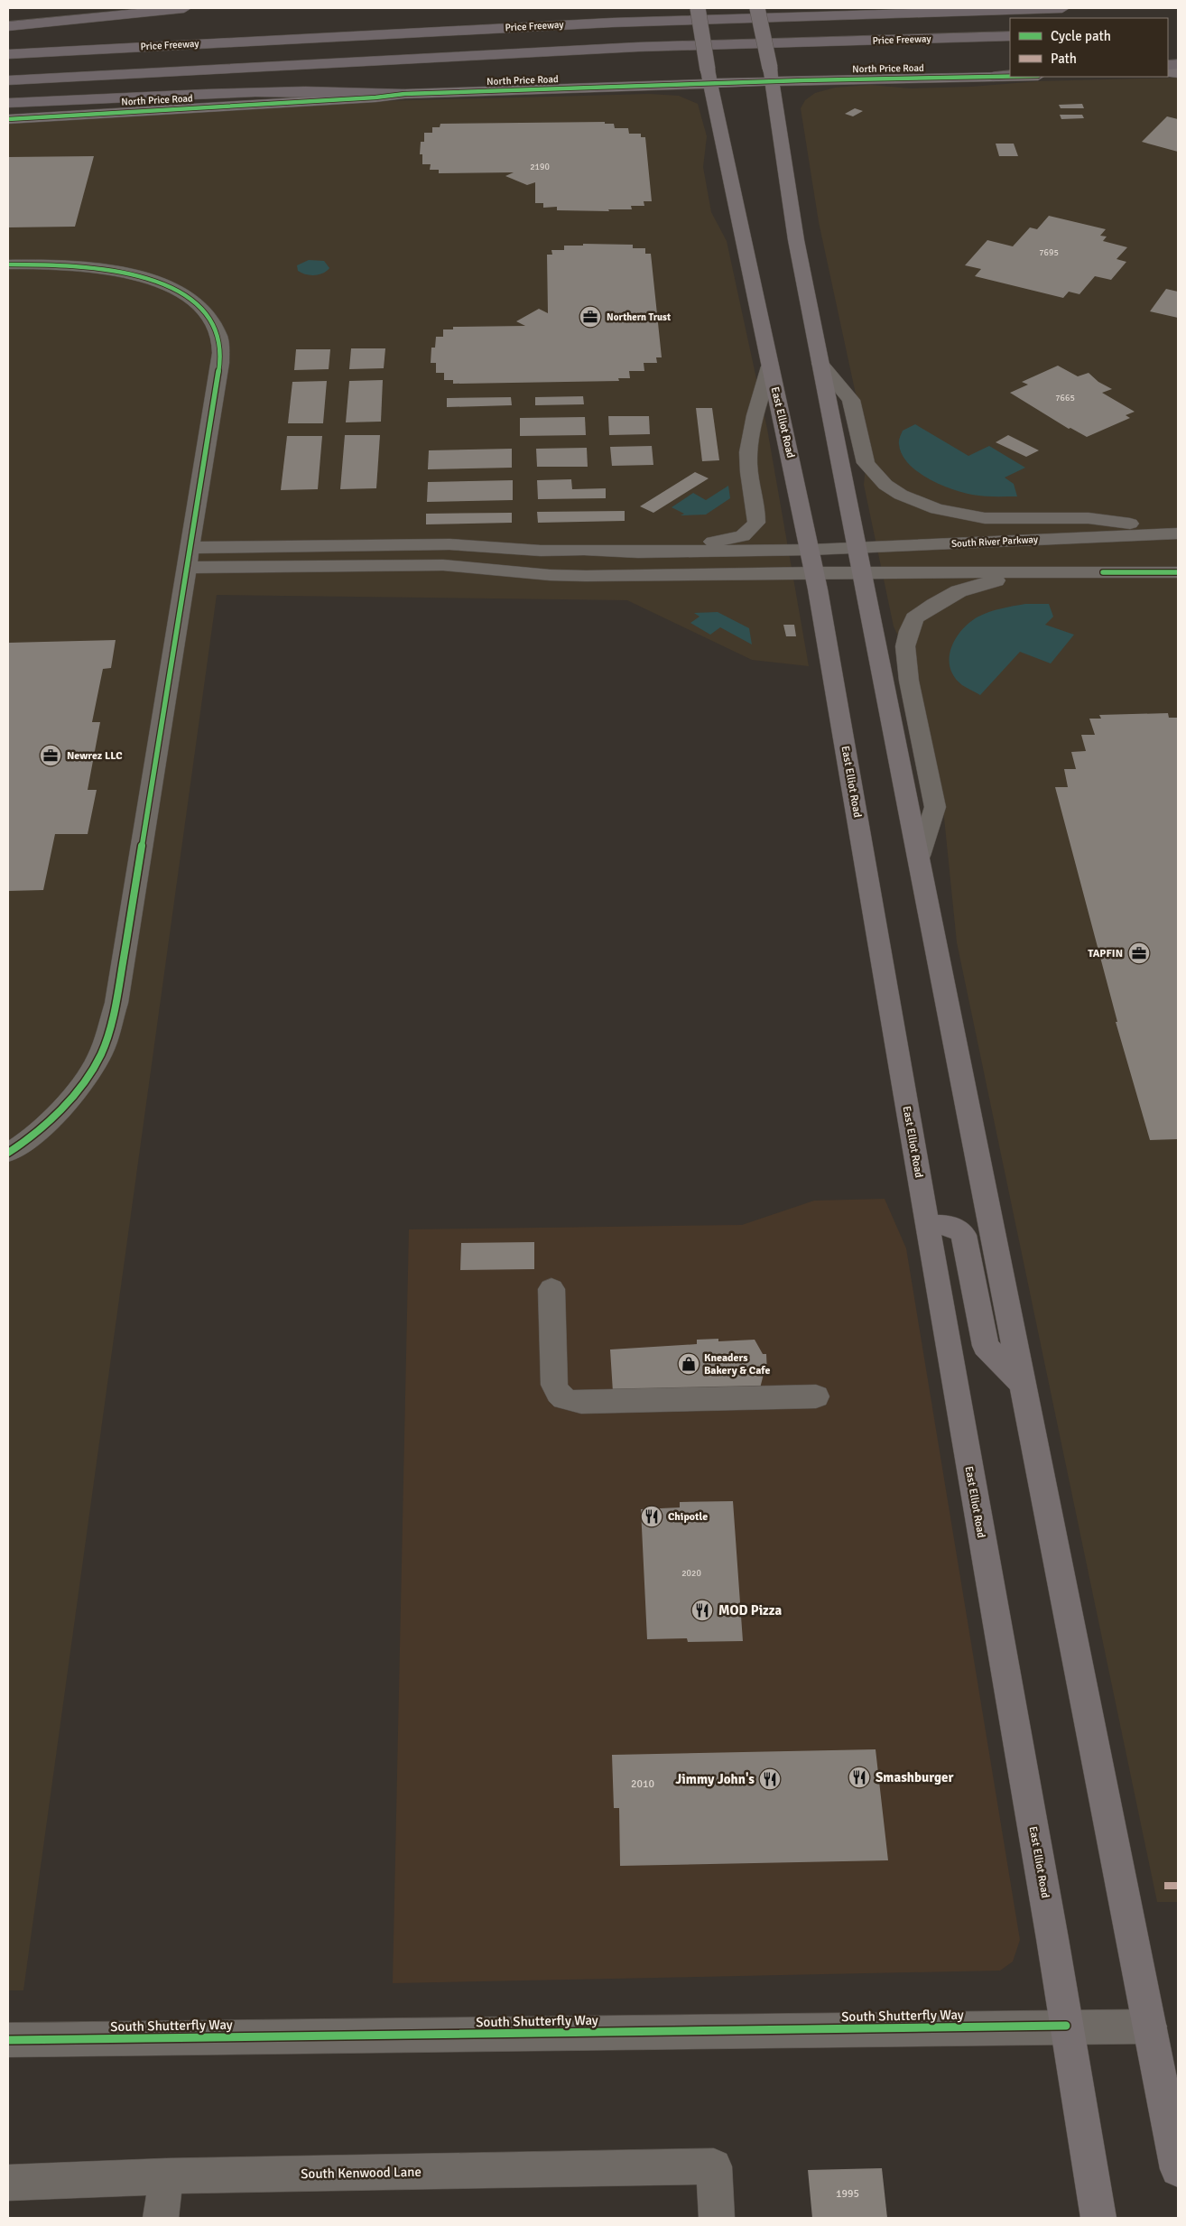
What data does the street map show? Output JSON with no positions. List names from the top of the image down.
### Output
{
  "streets": {
    "highway": ["Price Freeway"],
    "main road": ["North Price Road", "East Elliot Road"],
    "street": ["South River Parkway", "South Shutterfly Way", "South Kenwood Lane"]
  },
  "crossings": [
    ["North Price Road", "East Elliot Road"],
    ["East Elliot Road", "South River Parkway"],
    ["East Elliot Road", "South Shutterfly Way"]
  ],
  "places": {
    "office": ["Northern Trust", "Newrez LLC", "TAPFIN"],
    "shop": ["Kneaders Bakery & Cafe"],
    "restaurant": [
      "Chipotle",
      "MOD Pizza",
      "Smashburger",
      "Jimmy John's"
    ]
  },
  "house_numbers": [
    "2190",
    "7695",
    "7665",
    "2020",
    "2010",
    "1995"
  ],
  "legend": ["Cycle path", "Path"]
}
